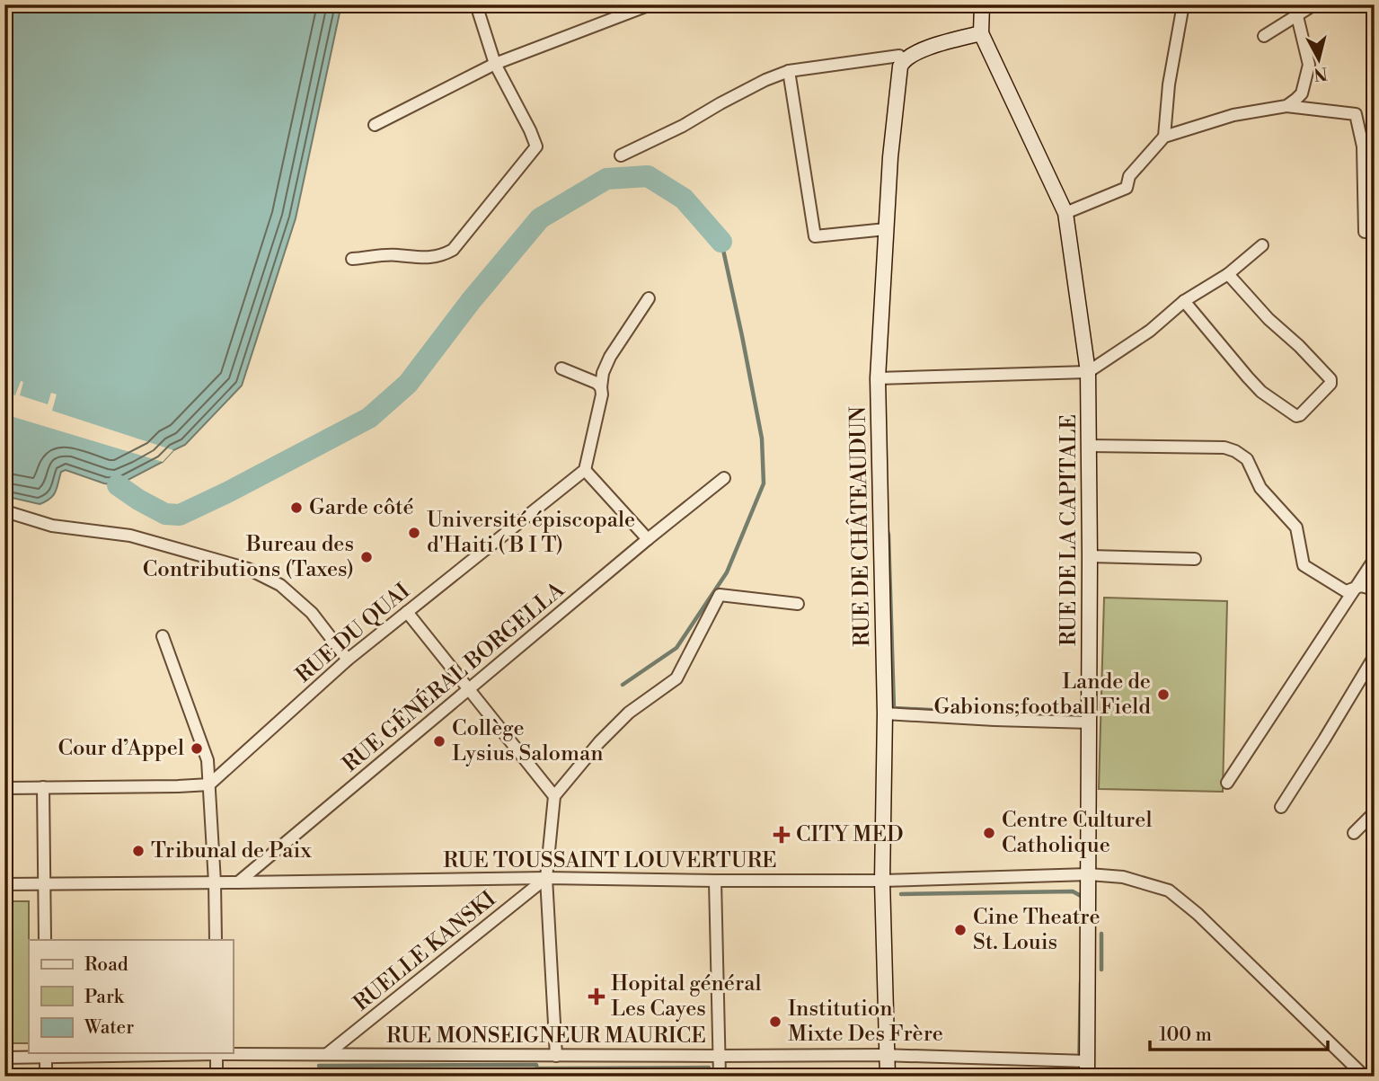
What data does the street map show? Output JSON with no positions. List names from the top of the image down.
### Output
{
  "streets": {
    "street": [
      "RUE DE CHÂTEAUDUN",
      "RUE DE LA CAPITALE",
      "RUE DU QUAI",
      "RUE GÉNÉRAL BORGELLA",
      "RUE TOUSSAINT LOUVERTURE",
      "RUELLE KANSKI",
      "RUE MONSEIGNEUR MAURICE"
    ]
  },
  "crossings": [
    ["RUE DE CHÂTEAUDUN", "RUE TOUSSAINT LOUVERTURE"],
    ["RUE DE CHÂTEAUDUN", "RUE MONSEIGNEUR MAURICE"],
    ["RUE DE LA CAPITALE", "RUE TOUSSAINT LOUVERTURE"],
    ["RUE DE LA CAPITALE", "RUE MONSEIGNEUR MAURICE"],
    ["RUE GÉNÉRAL BORGELLA", "RUE TOUSSAINT LOUVERTURE"],
    ["RUE TOUSSAINT LOUVERTURE", "RUELLE KANSKI"],
    ["RUELLE KANSKI", "RUE MONSEIGNEUR MAURICE"]
  ],
  "places": {
    "other": [
      "Garde côté",
      "Université épiscopale d'Haiti ( B I T)",
      "Bureau des Contributions (Taxes)",
      "Lande de Gabions;football Field",
      "Collège Lysius Saloman",
      "Cour d’Appel",
      "Centre Culturel Catholique",
      "Tribunal de Paix",
      "Cine Theatre St. Louis",
      "Institution Mixte Des Frère"
    ],
    "health": ["CITY MED", "Hopital général Les Cayes"]
  },
  "legend": ["Road", "Park", "Water"],
  "scale_bar": "100 m",
  "north": "bottom"
}
